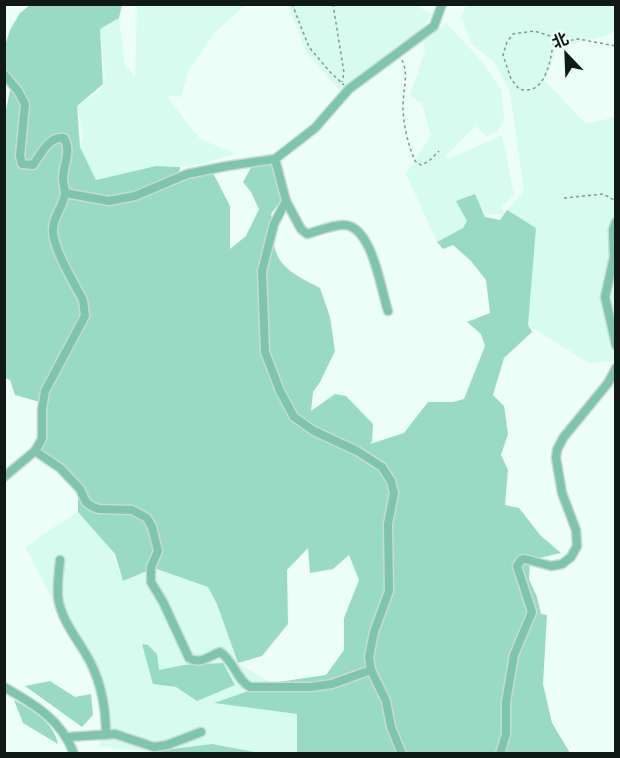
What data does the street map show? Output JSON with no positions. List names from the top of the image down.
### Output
{
  "north": "top left"
}
